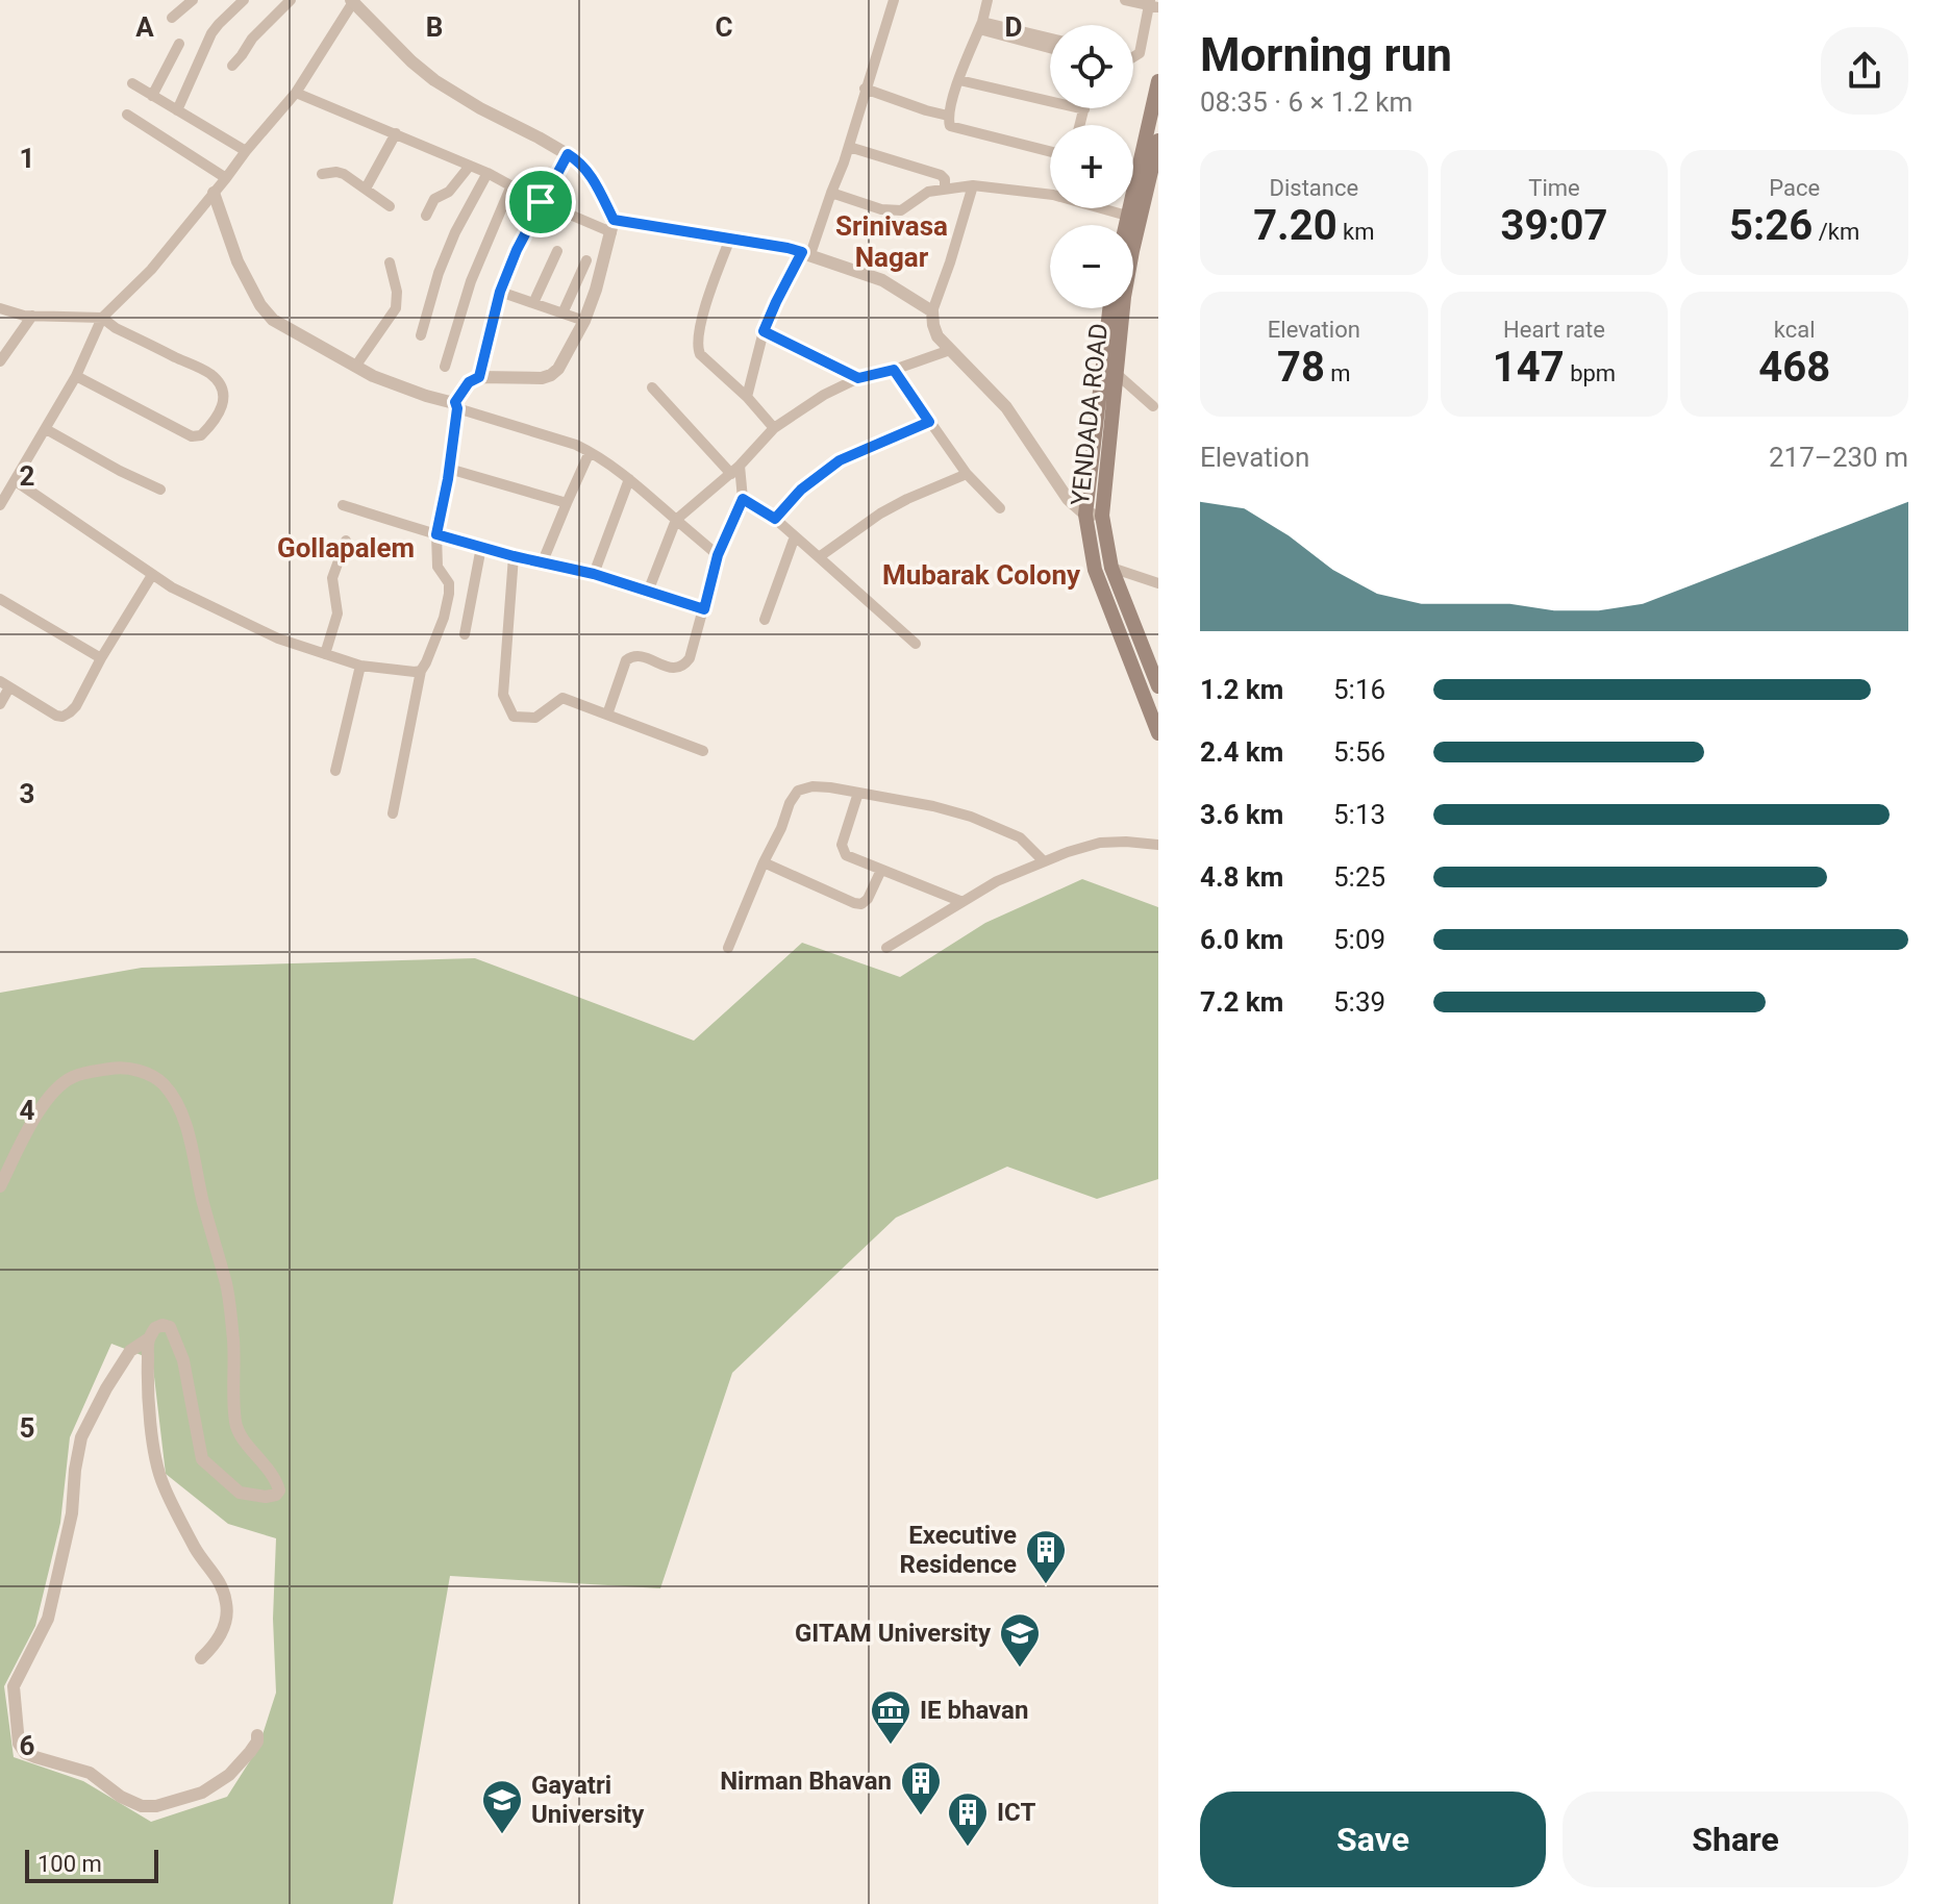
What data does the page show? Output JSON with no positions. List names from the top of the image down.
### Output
{
  "streets": {
    "main road": ["YENDADA ROAD"]
  },
  "districts": ["Srinivasa Nagar", "Gollapalem", "Mubarak Colony"],
  "places": {
    "building": ["Executive Residence", "Nirman Bhavan", "ICT"],
    "school or university": ["GITAM University", "Gayatri University"],
    "museum": ["IE bhavan"]
  },
  "scale_bar": "100 m",
  "page": {
    "heading": ["Morning run", "08:35 · 6 × 1.2 km"],
    "map_buttons": ["+", "−"],
    "stats": [
      ["Distance", "7.20 km"],
      ["Time", "39:07"],
      ["Pace", "5:26 /km"],
      ["Elevation", "78 m"],
      ["Heart rate", "147 bpm"],
      ["kcal", "468"]
    ],
    "chart": ["Elevation", "217–230 m"],
    "list": [
      {
        "name": "1.2 km",
        "note": "5:16"
      },
      {
        "name": "2.4 km",
        "note": "5:56"
      },
      {
        "name": "3.6 km",
        "note": "5:13"
      },
      {
        "name": "4.8 km",
        "note": "5:25"
      },
      {
        "name": "6.0 km",
        "note": "5:09"
      },
      {
        "name": "7.2 km",
        "note": "5:39"
      }
    ],
    "buttons": ["Save", "Share"],
    "scale": "100 m"
  },
  "grid": {
    "columns": [
      "A",
      "B",
      "C",
      "D"
    ],
    "rows": [
      "1",
      "2",
      "3",
      "4",
      "5",
      "6"
    ]
  }
}
